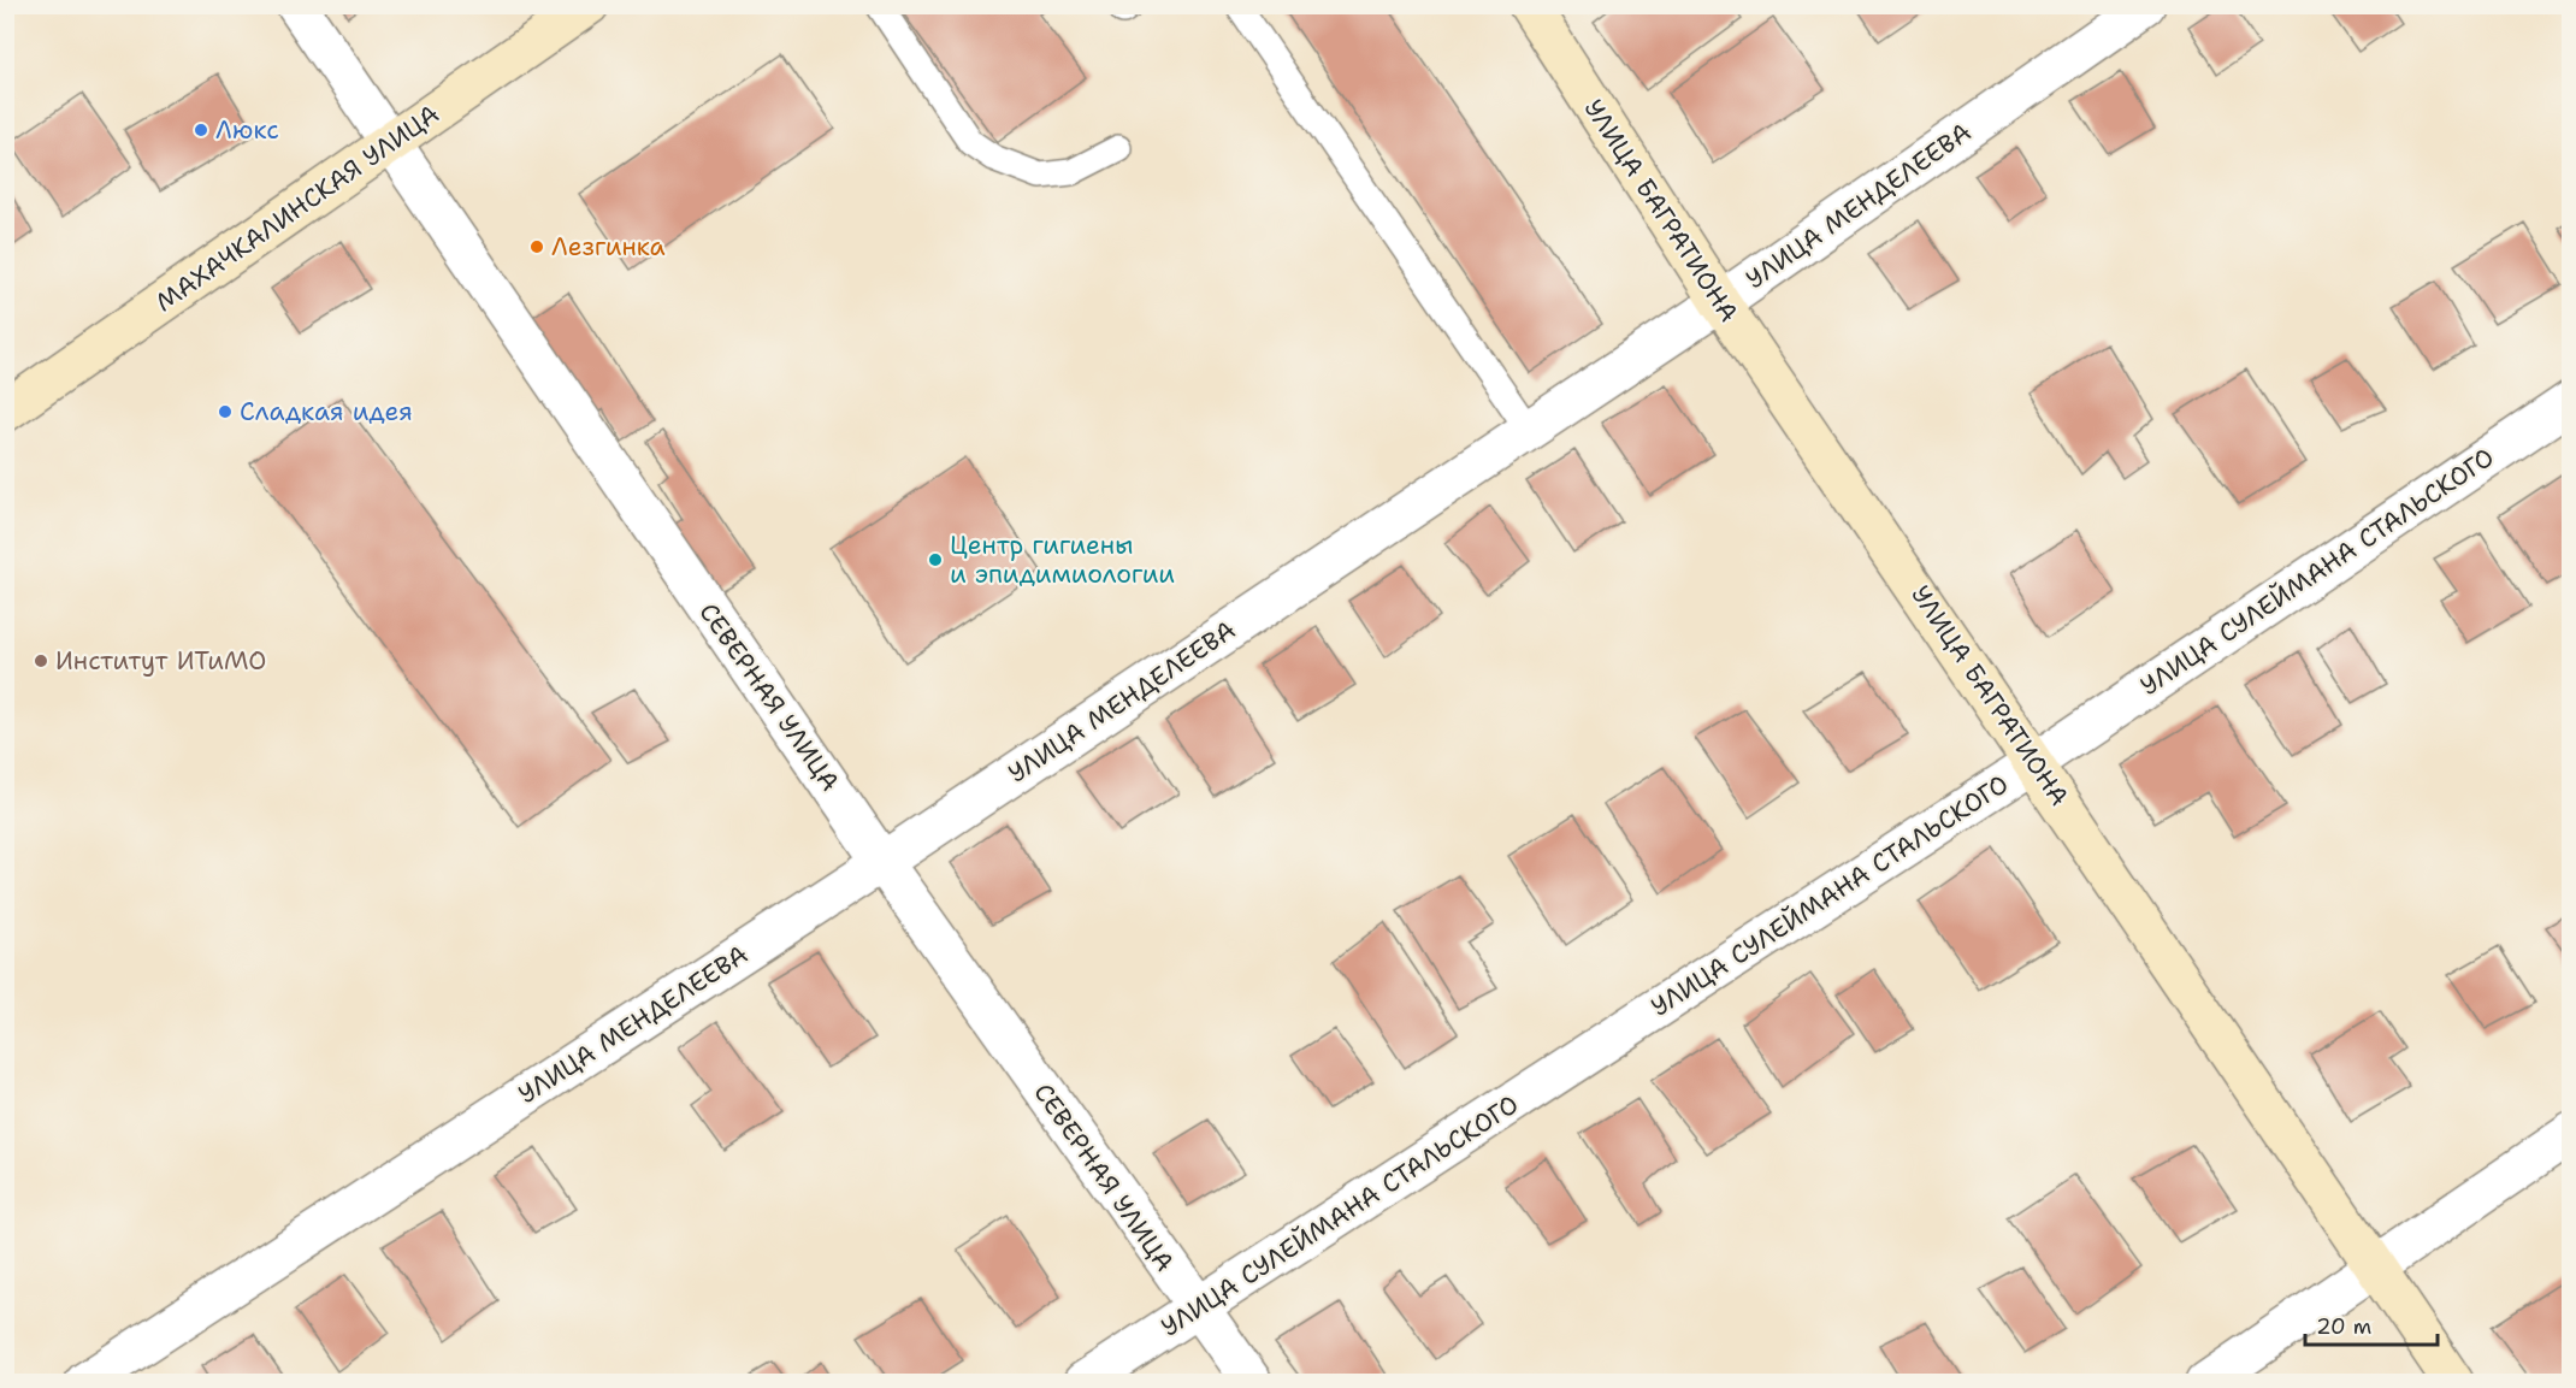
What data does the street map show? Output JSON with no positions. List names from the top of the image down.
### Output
{
  "streets": {
    "street": [
      "УЛИЦА МЕНДЕЛЕЕВА",
      "МАХАЧКАЛИНСКАЯ УЛИЦА",
      "УЛИЦА БАГРАТИОНА",
      "УЛИЦА СУЛЕЙМАНА СТАЛЬСКОГО",
      "СЕВЕРНАЯ УЛИЦА"
    ]
  },
  "crossings": [
    ["УЛИЦА МЕНДЕЛЕЕВА", "УЛИЦА БАГРАТИОНА"],
    ["УЛИЦА МЕНДЕЛЕЕВА", "СЕВЕРНАЯ УЛИЦА"],
    ["МАХАЧКАЛИНСКАЯ УЛИЦА", "СЕВЕРНАЯ УЛИЦА"],
    ["УЛИЦА БАГРАТИОНА", "УЛИЦА СУЛЕЙМАНА СТАЛЬСКОГО"],
    ["УЛИЦА СУЛЕЙМАНА СТАЛЬСКОГО", "СЕВЕРНАЯ УЛИЦА"]
  ],
  "places": [
    "Люкс",
    "Лезгинка",
    "Сладкая идея",
    "Центр гигиены и эпидимиологии",
    "Институт ИТиМО"
  ],
  "scale_bar": "20 m"
}
